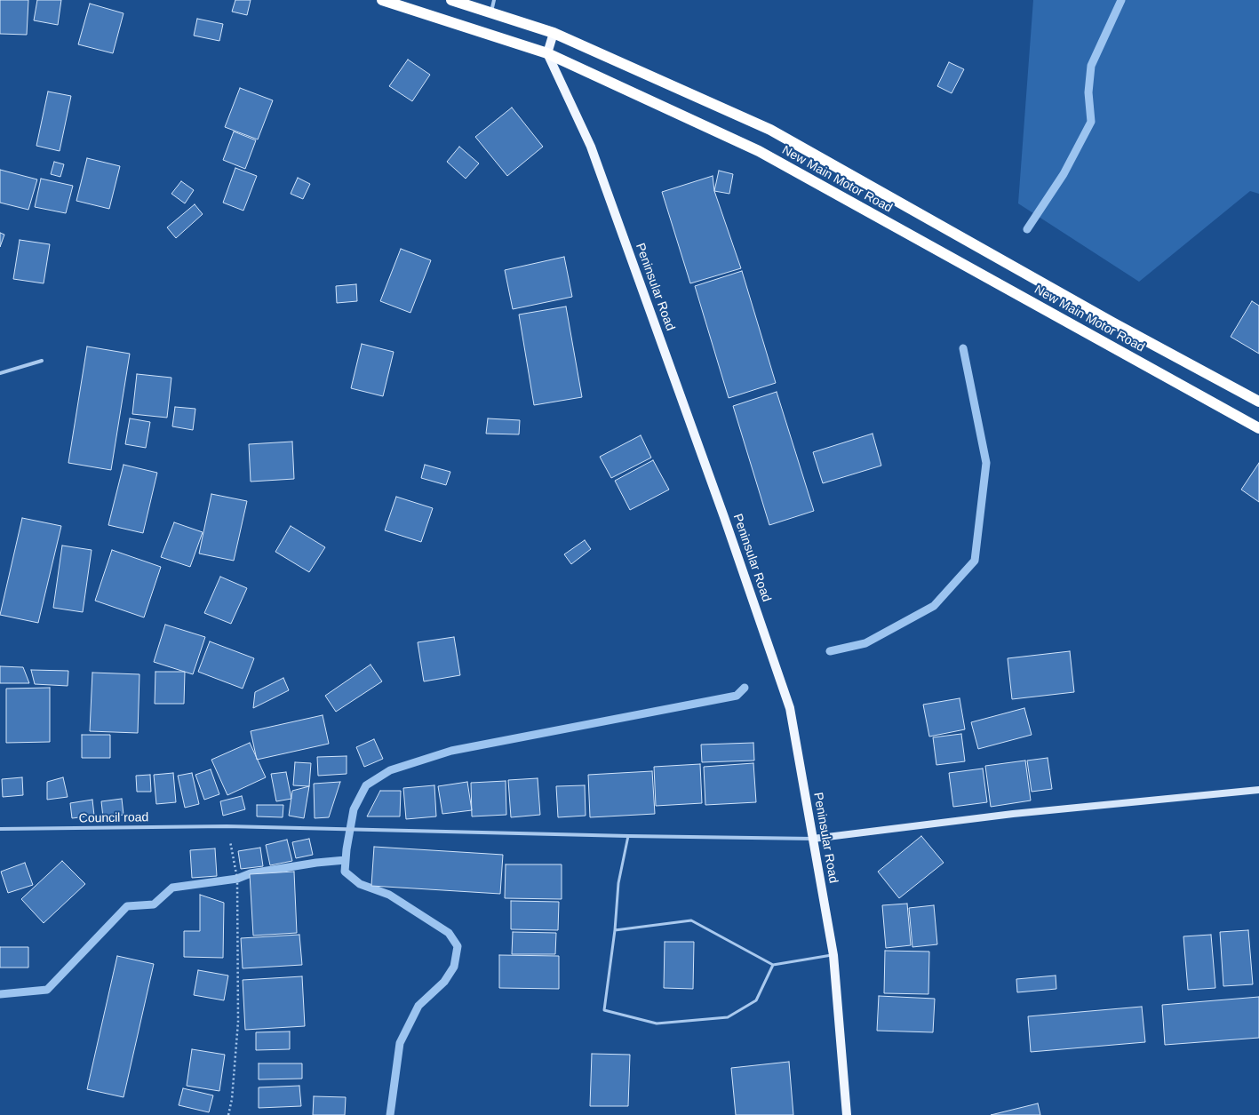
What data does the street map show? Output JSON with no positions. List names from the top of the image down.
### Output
{
  "streets": {
    "highway": ["New Main Motor Road"],
    "main road": ["Peninsular Road"],
    "street": ["Council road"]
  },
  "crossings": [
    ["New Main Motor Road", "Peninsular Road"],
    ["Peninsular Road", "Council road"]
  ]
}
